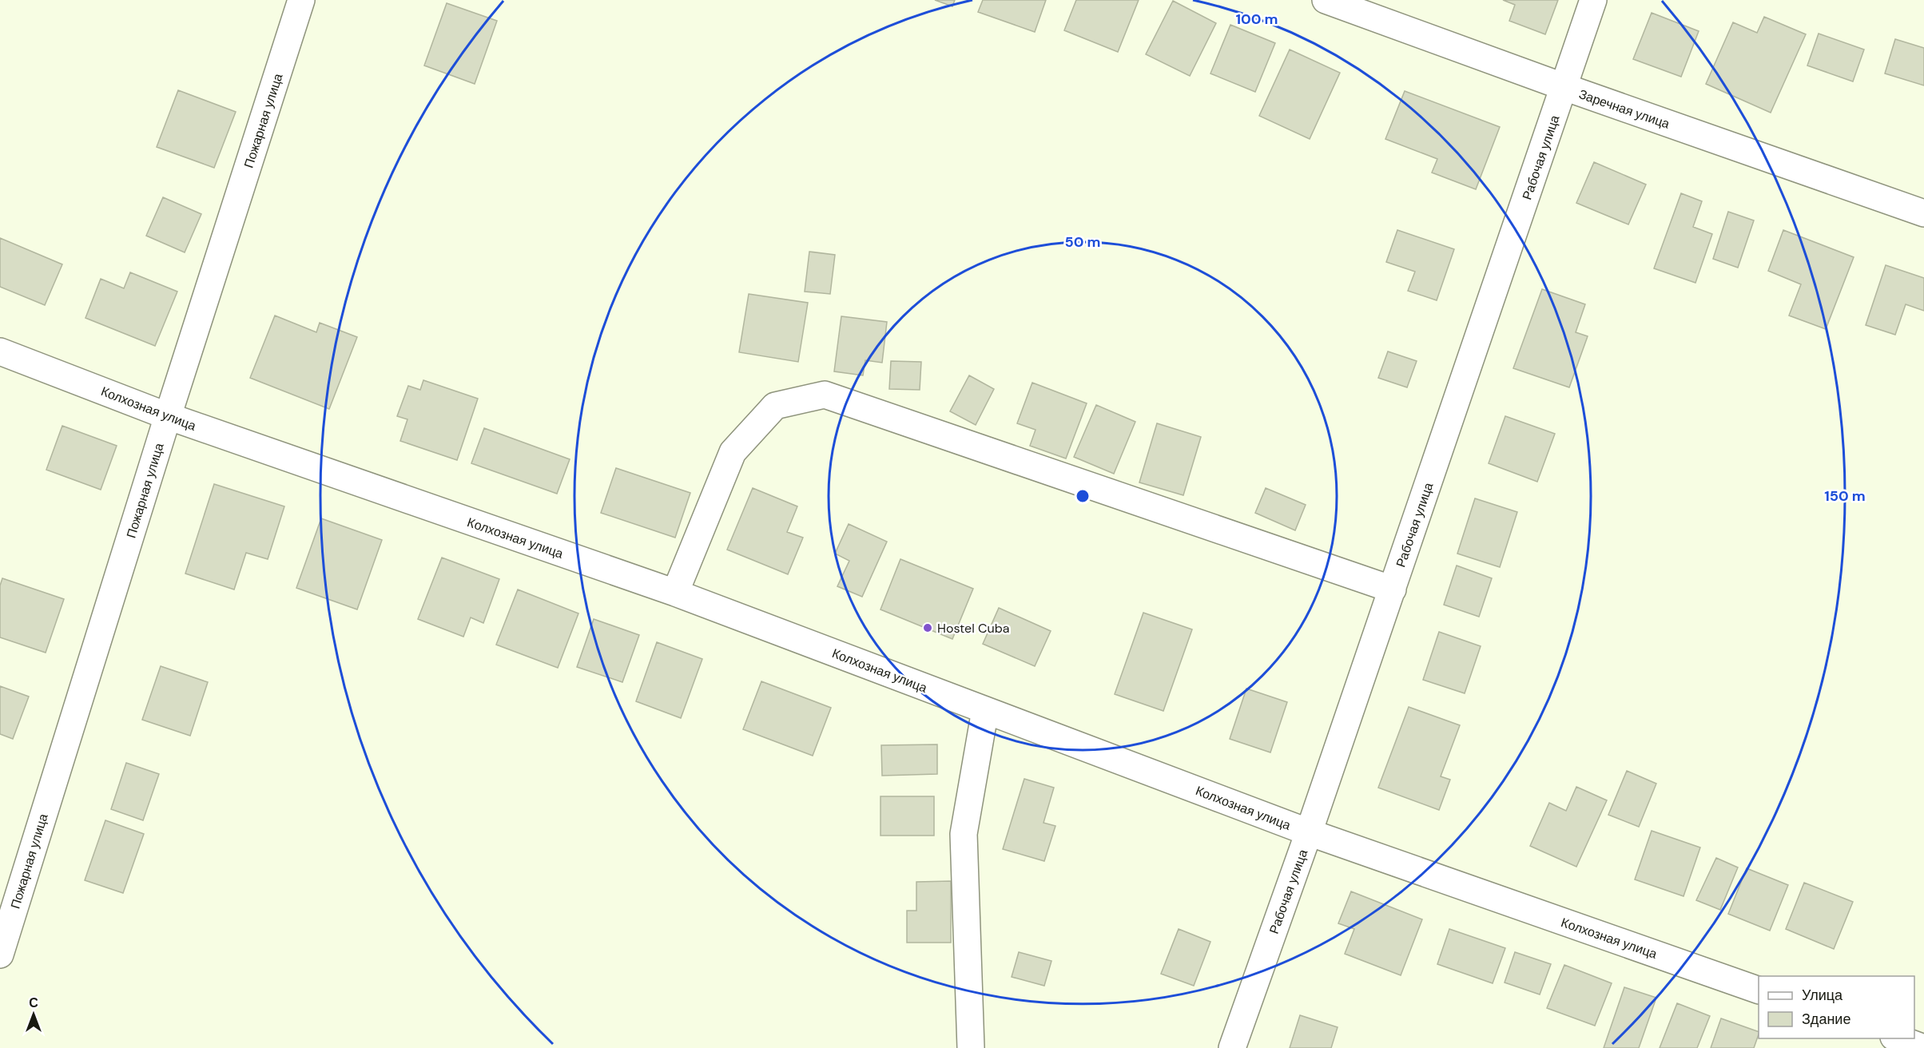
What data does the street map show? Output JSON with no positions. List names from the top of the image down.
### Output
{
  "streets": {
    "street": [
      "Заречная улица",
      "Пожарная улица",
      "Рабочая улица",
      "Колхозная улица"
    ]
  },
  "crossings": [
    ["Заречная улица", "Рабочая улица"],
    ["Пожарная улица", "Колхозная улица"],
    ["Рабочая улица", "Колхозная улица"]
  ],
  "places": ["Hostel Cuba"],
  "legend": ["Улица", "Здание"],
  "north": "top",
  "rings": ["100 m", "50 m", "150 m"]
}
